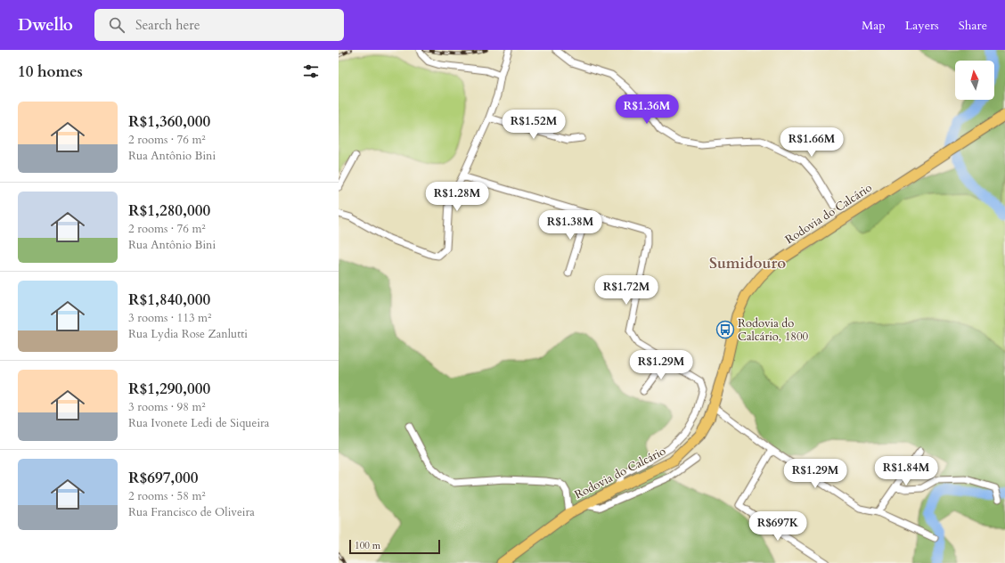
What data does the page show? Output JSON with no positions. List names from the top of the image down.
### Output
{
  "streets": {
    "main road": ["Rodovia do Calcário"]
  },
  "districts": ["Sumidouro"],
  "places": {
    "bus stop": ["Rodovia do Calcário, 1800"]
  },
  "scale_bar": "100 m",
  "north": "top",
  "page": {
    "header": "Dwello",
    "search": "Search here",
    "nav": ["Map", "Layers", "Share"],
    "heading": "10 homes",
    "list": [
      {
        "name": "R$1,360,000",
        "note": "2 rooms · 76 m² · Rua Antônio Bini"
      },
      {
        "name": "R$1,280,000",
        "note": "2 rooms · 76 m² · Rua Antônio Bini"
      },
      {
        "name": "R$1,840,000",
        "note": "3 rooms · 113 m² · Rua Lydia Rose Zanlutti"
      },
      {
        "name": "R$1,290,000",
        "note": "3 rooms · 98 m² · Rua Ivonete Ledi de Siqueira"
      },
      {
        "name": "R$697,000",
        "note": "2 rooms · 58 m² · Rua Francisco de Oliveira"
      }
    ],
    "price": [
      "R$1.36M",
      "R$1.52M",
      "R$1.66M",
      "R$1.28M",
      "R$1.38M",
      "R$1.72M",
      "R$1.29M",
      "R$1.84M",
      "R$1.29M",
      "R$697K"
    ],
    "scale": "100 m"
  }
}
